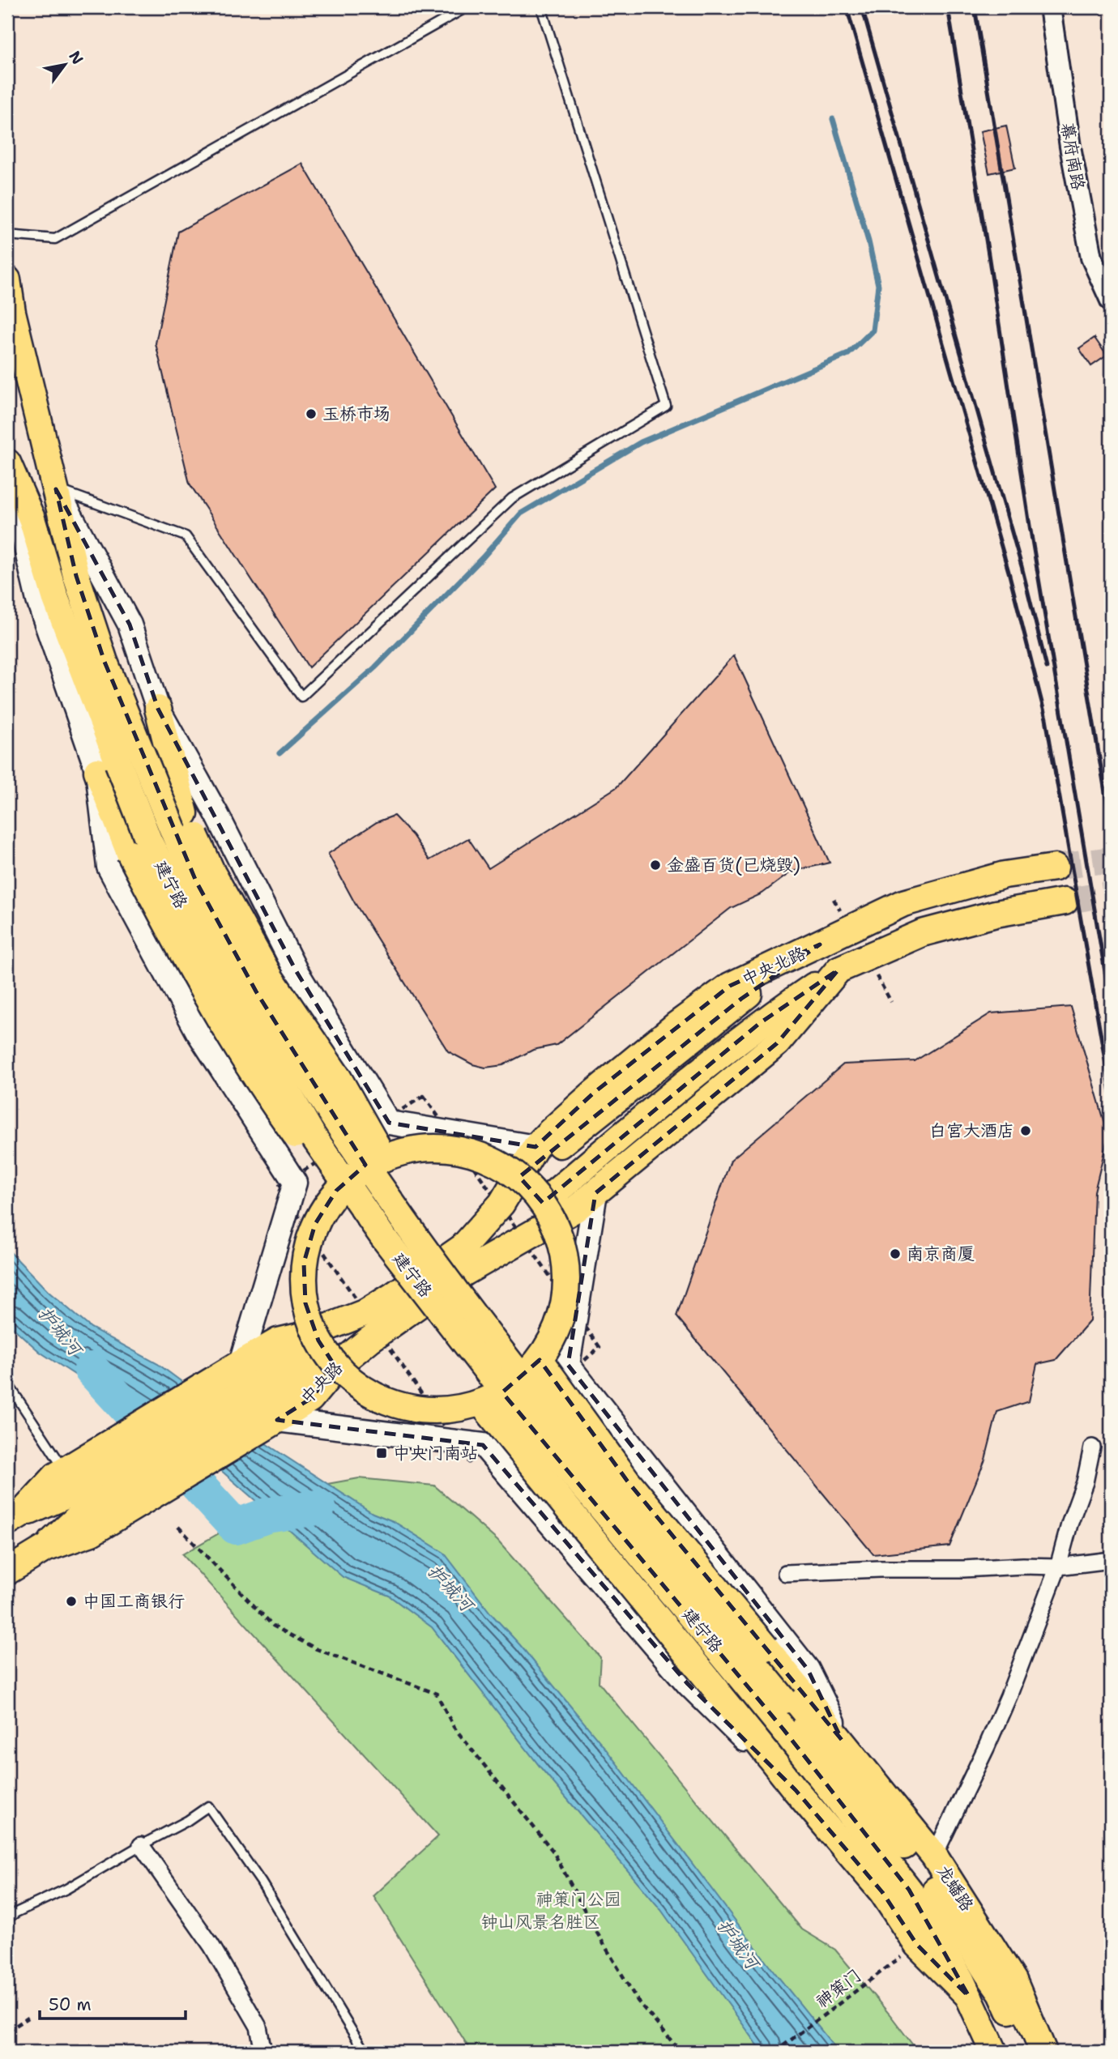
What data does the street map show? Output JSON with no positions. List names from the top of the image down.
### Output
{
  "streets": {
    "main road": [
      "建宁路",
      "中央北路",
      "中央路",
      "龙蟠路"
    ],
    "street": ["幕府南路"],
    "path": ["神策门"]
  },
  "crossings": [
    ["中央北路", "中央路"]
  ],
  "water": ["护城河"],
  "parks": ["神策门公园", "钟山风景名胜区"],
  "places": {
    "other": [
      "玉桥市场",
      "金盛百货(已烧毁)",
      "白宫大酒店",
      "南京商厦",
      "中国工商银行"
    ],
    "transit": ["中央门南站"]
  },
  "scale_bar": "50 m",
  "north": "top right"
}
